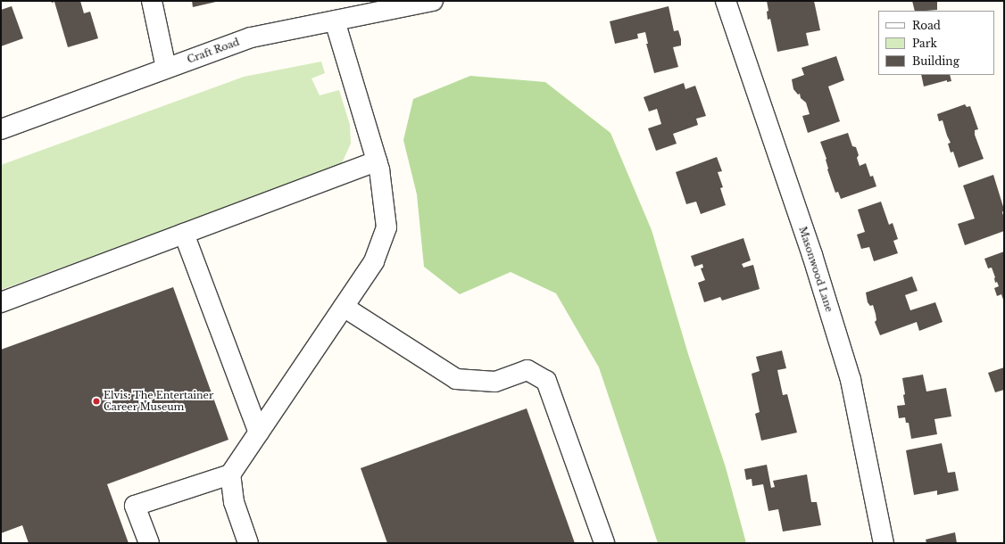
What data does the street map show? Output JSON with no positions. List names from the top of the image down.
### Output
{
  "streets": {
    "street": ["Craft Road", "Masonwood Lane"]
  },
  "places": ["Elvis: The Entertainer Career Museum"],
  "legend": ["Road", "Park", "Building"]
}
